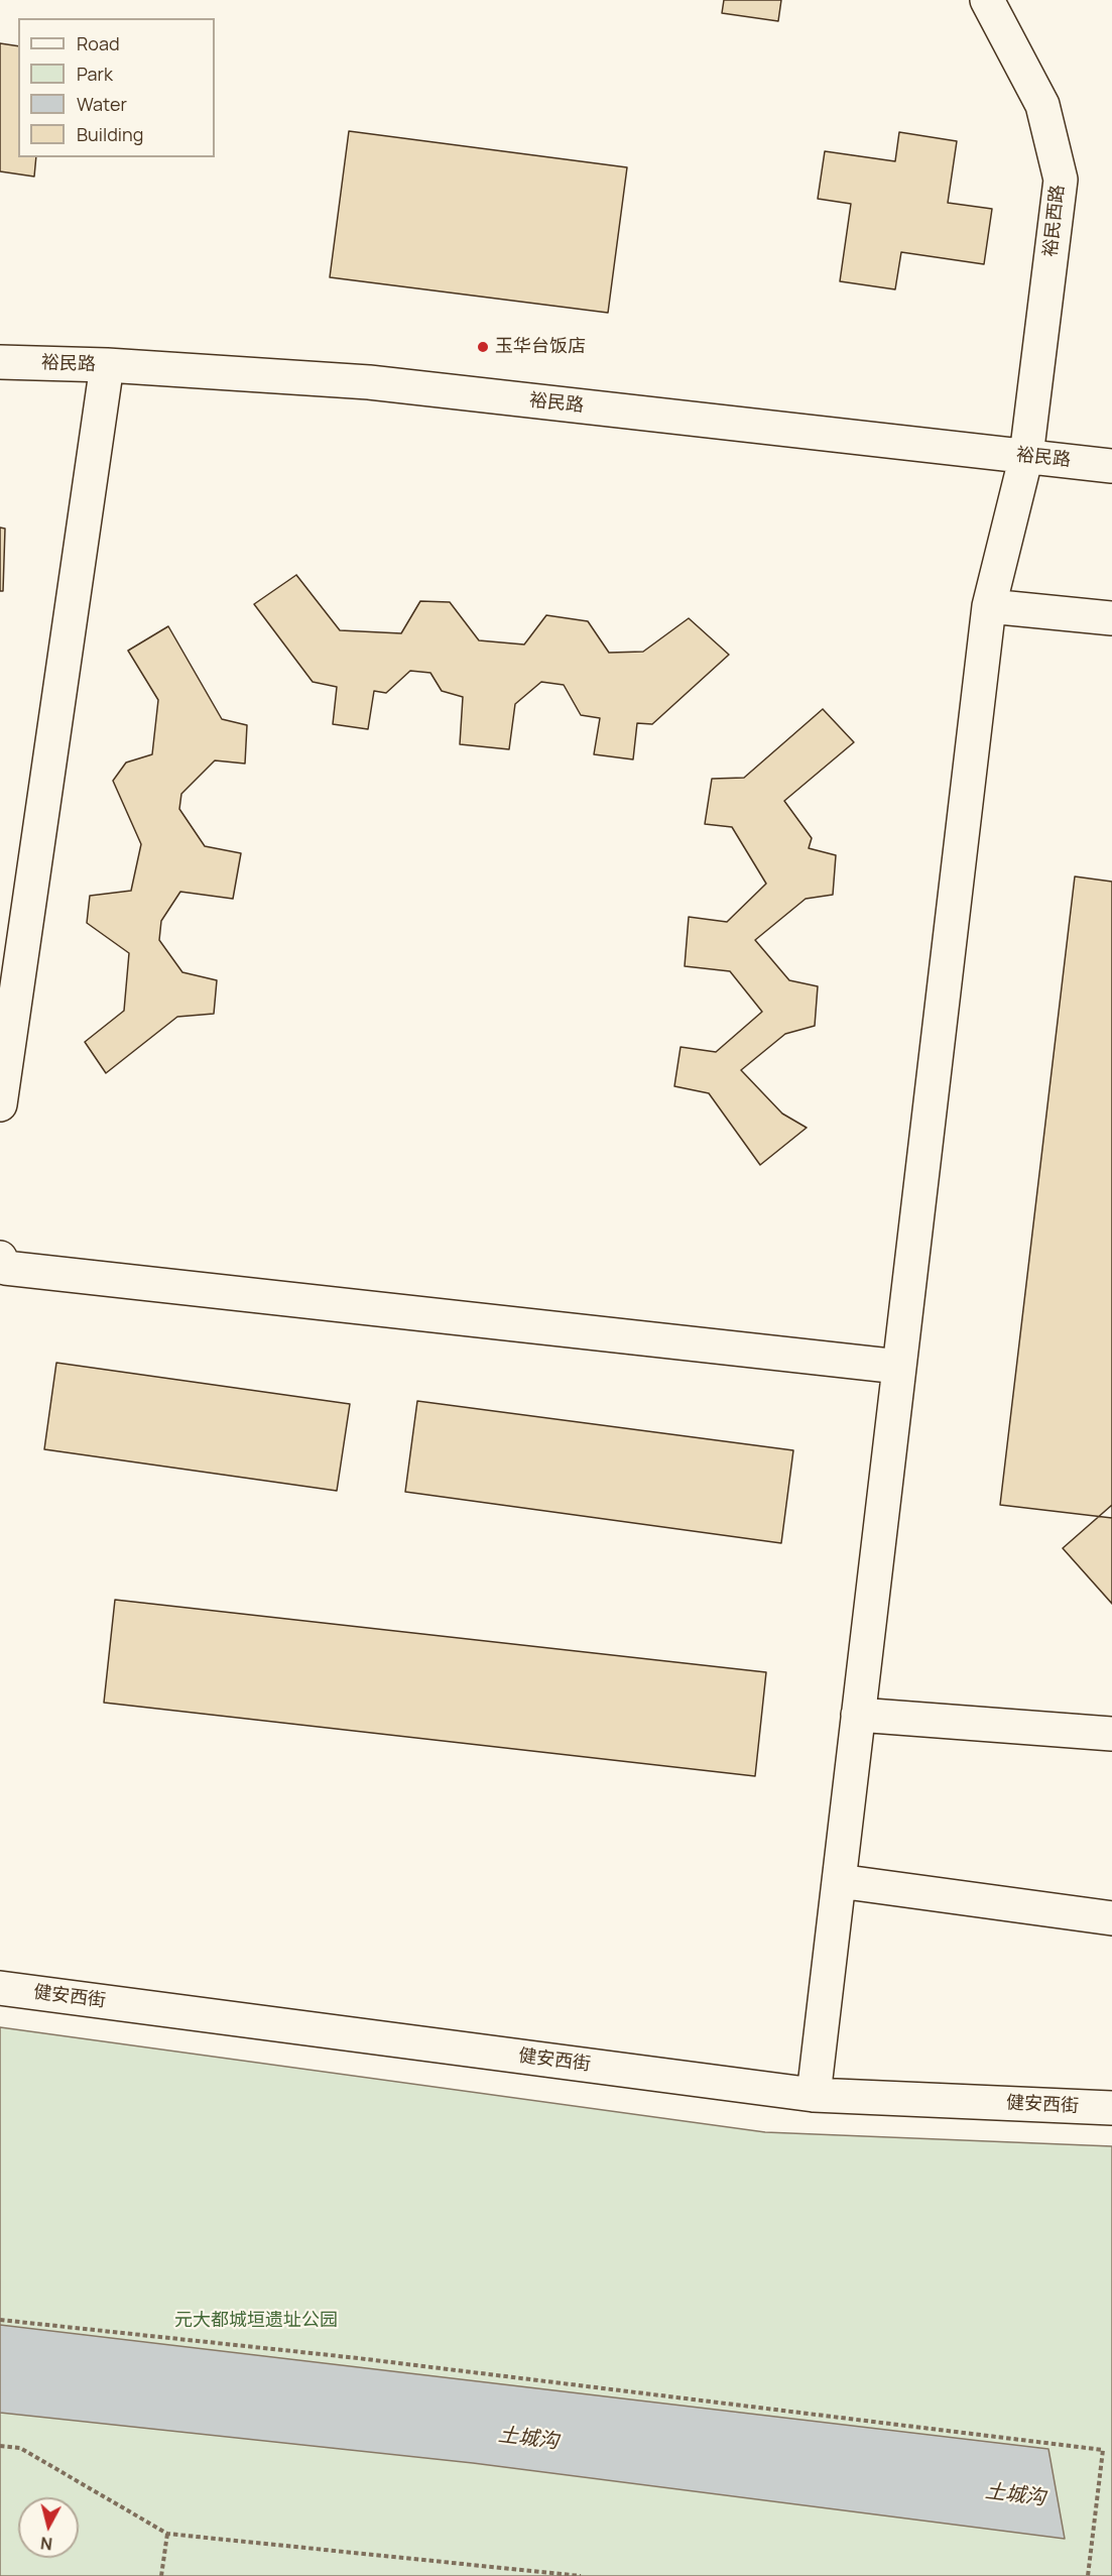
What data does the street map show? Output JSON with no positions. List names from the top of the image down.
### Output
{
  "streets": {
    "street": ["裕民西路", "裕民路", "健安西街"]
  },
  "crossings": [
    ["裕民西路", "裕民路"],
    ["裕民西路", "健安西街"]
  ],
  "water": ["土城沟"],
  "parks": ["元大都城垣遗址公园"],
  "places": ["玉华台饭店"],
  "legend": [
    "Road",
    "Park",
    "Water",
    "Building"
  ],
  "north": "bottom"
}
